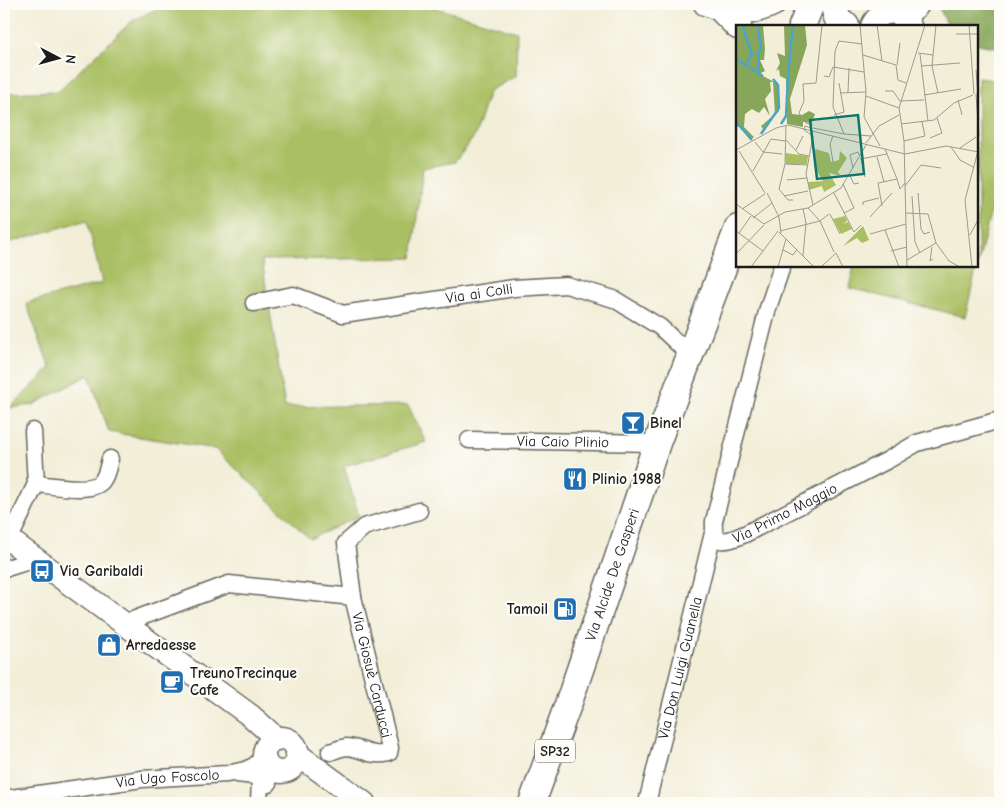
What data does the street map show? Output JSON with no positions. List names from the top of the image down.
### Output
{
  "streets": {
    "main road": ["Via Alcide De Gasperi", "SP32"],
    "street": [
      "Via ai Colli",
      "Via Caio Plinio",
      "Via Primo Maggio",
      "Via Don Luigi Guanella",
      "Via Giosuè Carducci",
      "Via Ugo Foscolo"
    ]
  },
  "crossings": [
    ["Via ai Colli", "Via Alcide De Gasperi"],
    ["Via Caio Plinio", "Via Alcide De Gasperi"],
    ["Via Primo Maggio", "Via Don Luigi Guanella"]
  ],
  "places": {
    "bar": ["Binel"],
    "restaurant": ["Plinio 1988"],
    "bus stop": ["Via Garibaldi"],
    "fuel station": ["Tamoil"],
    "shop": ["Arredaesse"],
    "cafe": ["TreunoTrecinque Cafe"]
  },
  "north": "right"
}
